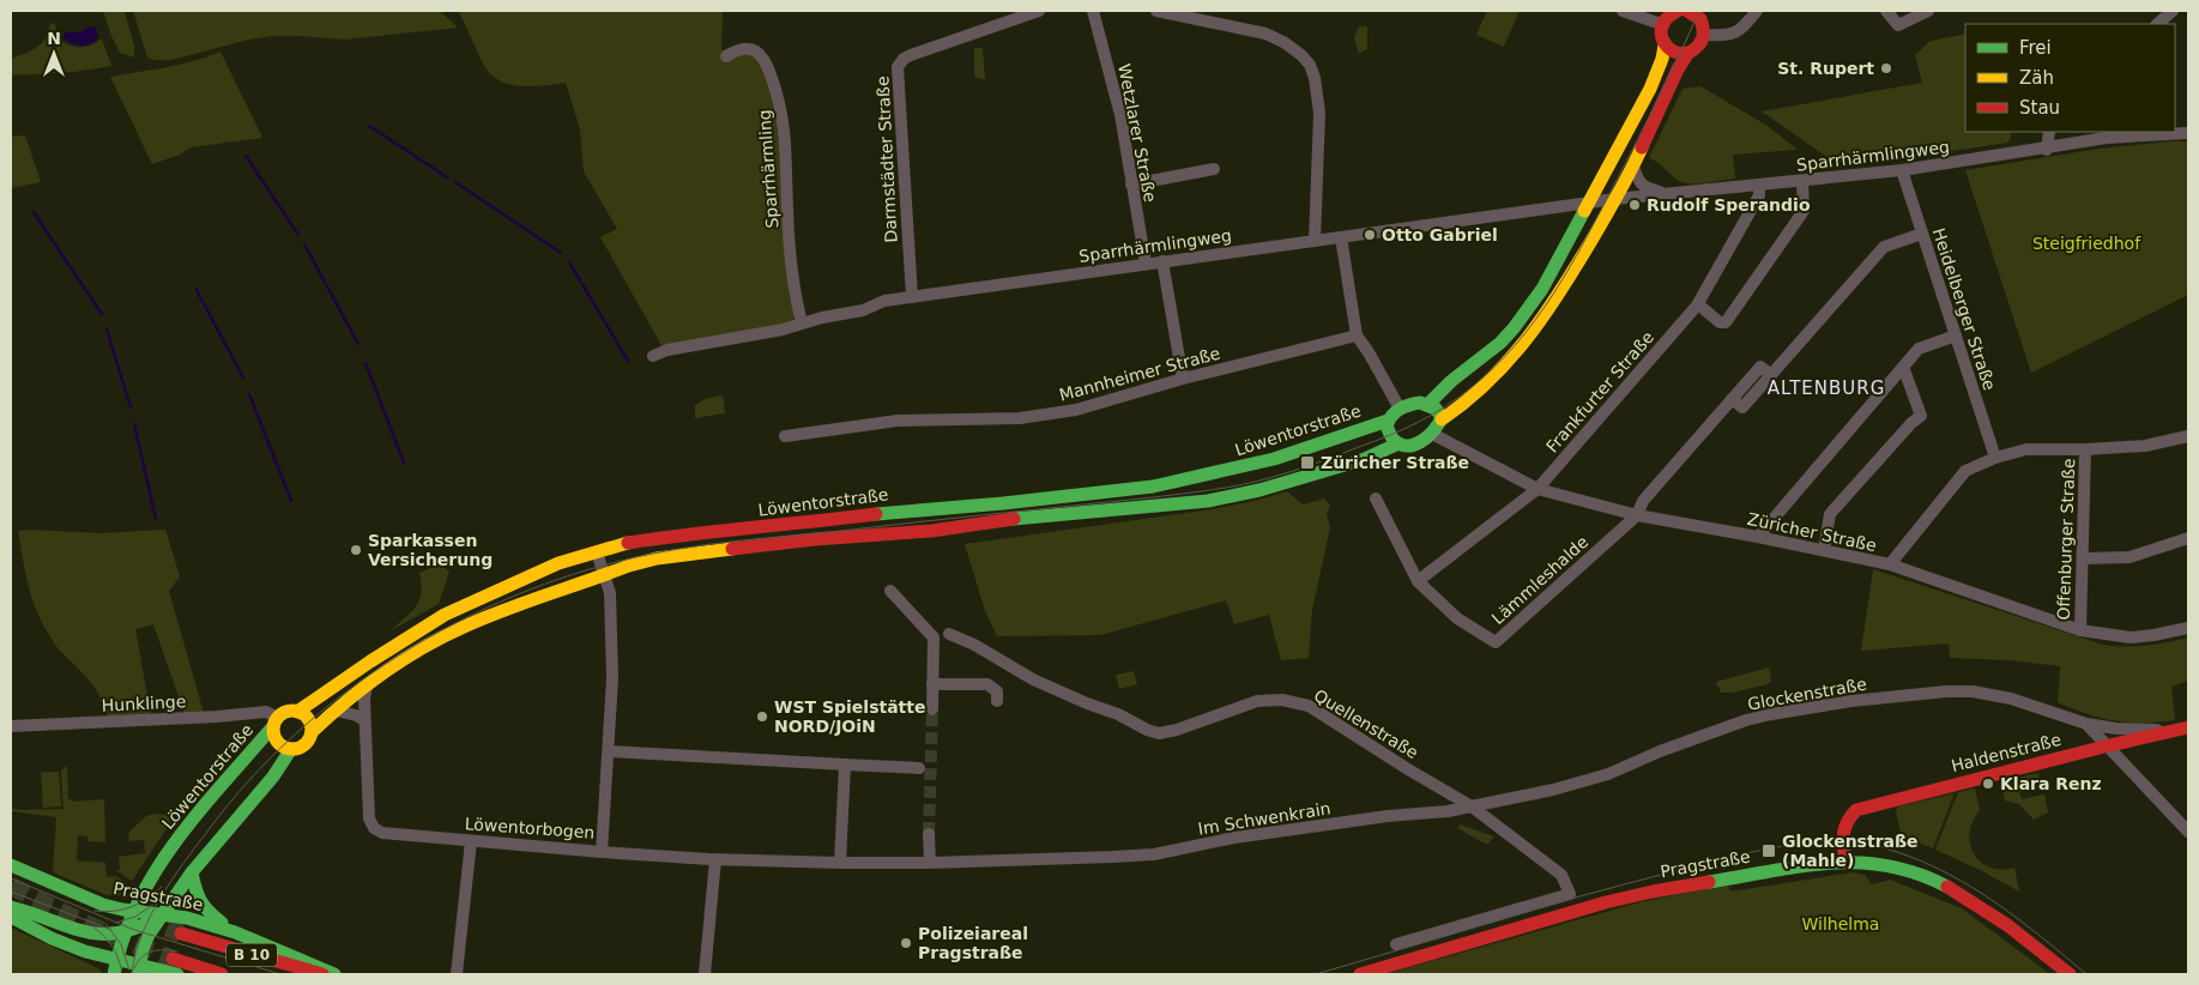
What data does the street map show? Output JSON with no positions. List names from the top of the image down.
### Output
{
  "streets": {
    "main road": [
      "Löwentorstraße",
      "Haldenstraße",
      "Pragstraße",
      "B 10"
    ],
    "street": [
      "Wetzlarer Straße",
      "Sparrhärmlingweg",
      "Darmstädter Straße",
      "Sparrhärmling",
      "Heidelberger Straße",
      "Mannheimer Straße",
      "Frankfurter Straße",
      "Züricher Straße",
      "Offenburger Straße",
      "Lämmleshalde",
      "Glockenstraße",
      "Hunklinge",
      "Quellenstraße",
      "Im Schwenkrain",
      "Löwentorbogen"
    ]
  },
  "crossings": [
    ["Wetzlarer Straße", "Sparrhärmlingweg"],
    ["Sparrhärmlingweg", "Darmstädter Straße"],
    ["Sparrhärmlingweg", "Sparrhärmling"],
    ["Sparrhärmlingweg", "Heidelberger Straße"],
    ["Sparrhärmlingweg", "Frankfurter Straße"],
    ["Heidelberger Straße", "Lämmleshalde"],
    ["Frankfurter Straße", "Züricher Straße"],
    ["Frankfurter Straße", "Lämmleshalde"],
    ["Löwentorstraße", "Züricher Straße"],
    ["Löwentorstraße", "Hunklinge"],
    ["Löwentorstraße", "Löwentorbogen"],
    ["Löwentorstraße", "Pragstraße"],
    ["Züricher Straße", "Offenburger Straße"],
    ["Züricher Straße", "Lämmleshalde"],
    ["Glockenstraße", "Quellenstraße"],
    ["Glockenstraße", "Haldenstraße"],
    ["Glockenstraße", "Im Schwenkrain"],
    ["Quellenstraße", "Im Schwenkrain"],
    ["Haldenstraße", "Pragstraße"]
  ],
  "districts": ["ALTENBURG"],
  "parks": ["Steigfriedhof", "Wilhelma"],
  "places": {
    "other": [
      "St. Rupert",
      "Rudolf Sperandio",
      "Otto Gabriel",
      "Sparkassen Versicherung",
      "WST Spielstätte NORD/JOiN",
      "Klara Renz",
      "Polizeiareal Pragstraße"
    ],
    "transit": ["Züricher Straße", "Glockenstraße (Mahle)"]
  },
  "legend": ["Frei", "Zäh", "Stau"],
  "north": "top"
}
